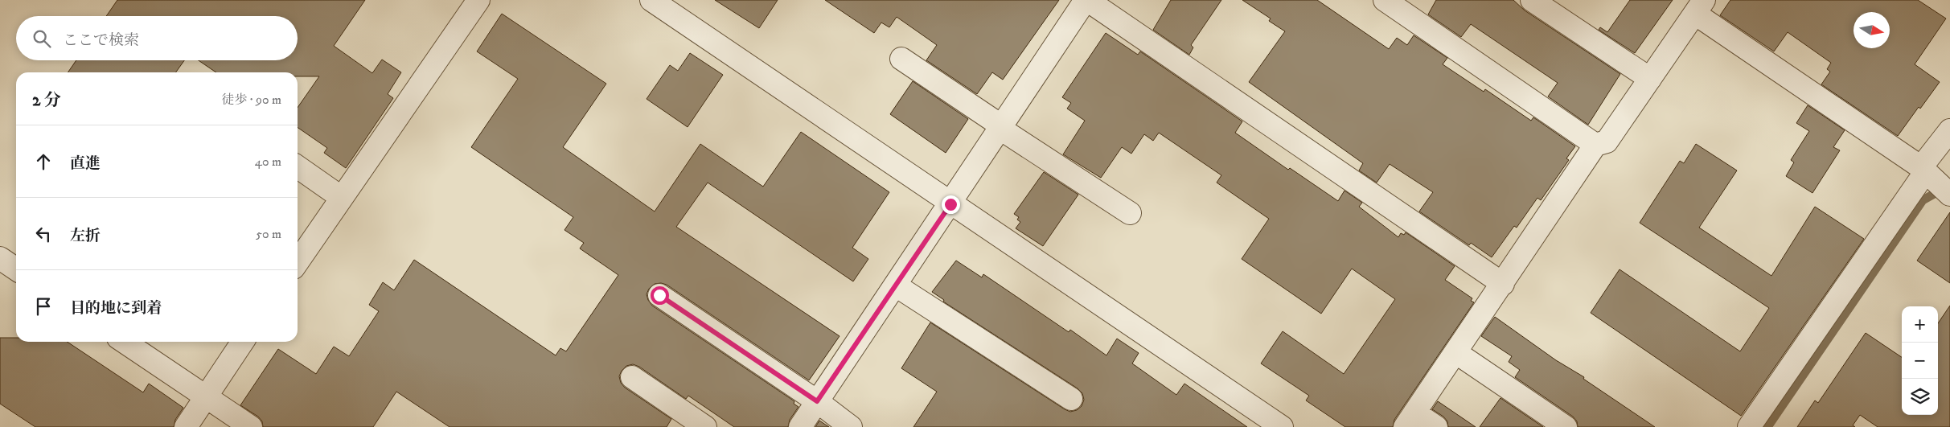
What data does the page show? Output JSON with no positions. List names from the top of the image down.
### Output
{
  "north": "right",
  "page": {
    "search": "ここで検索",
    "heading": ["2 分", "徒歩 · 90 m"],
    "list": [
      ["直進", "40 m"],
      ["左折", "50 m"],
      "目的地に到着"
    ],
    "map_buttons": ["+", "−"]
  }
}
